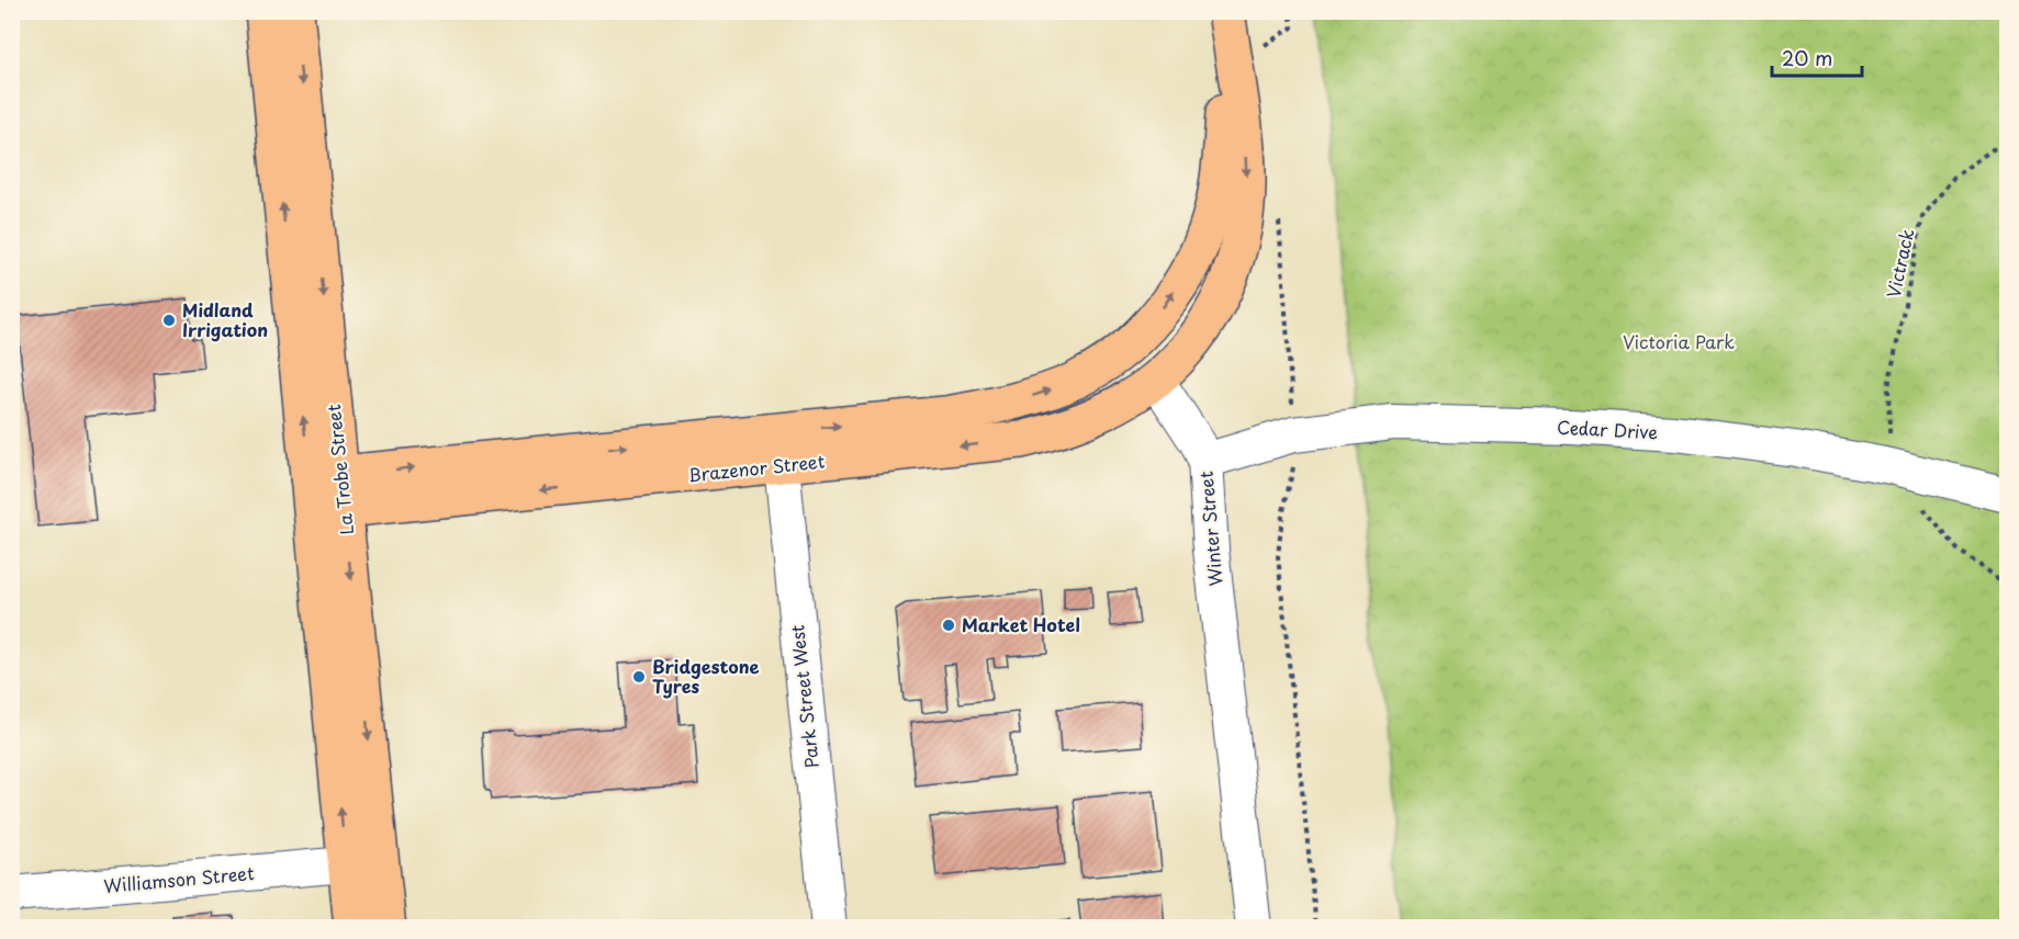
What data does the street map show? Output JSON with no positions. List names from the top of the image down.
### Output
{
  "streets": {
    "main road": ["Brazenor Street", "La Trobe Street"],
    "street": [
      "Cedar Drive",
      "Winter Street",
      "Park Street West",
      "Williamson Street"
    ],
    "path": ["Victrack"]
  },
  "crossings": [
    ["Cedar Drive", "Winter Street"],
    ["Brazenor Street", "La Trobe Street"],
    ["Brazenor Street", "Winter Street"],
    ["Brazenor Street", "Park Street West"],
    ["La Trobe Street", "Williamson Street"]
  ],
  "parks": ["Victoria Park"],
  "places": ["Midland Irrigation", "Market Hotel", "Bridgestone Tyres"],
  "scale_bar": "20 m"
}
